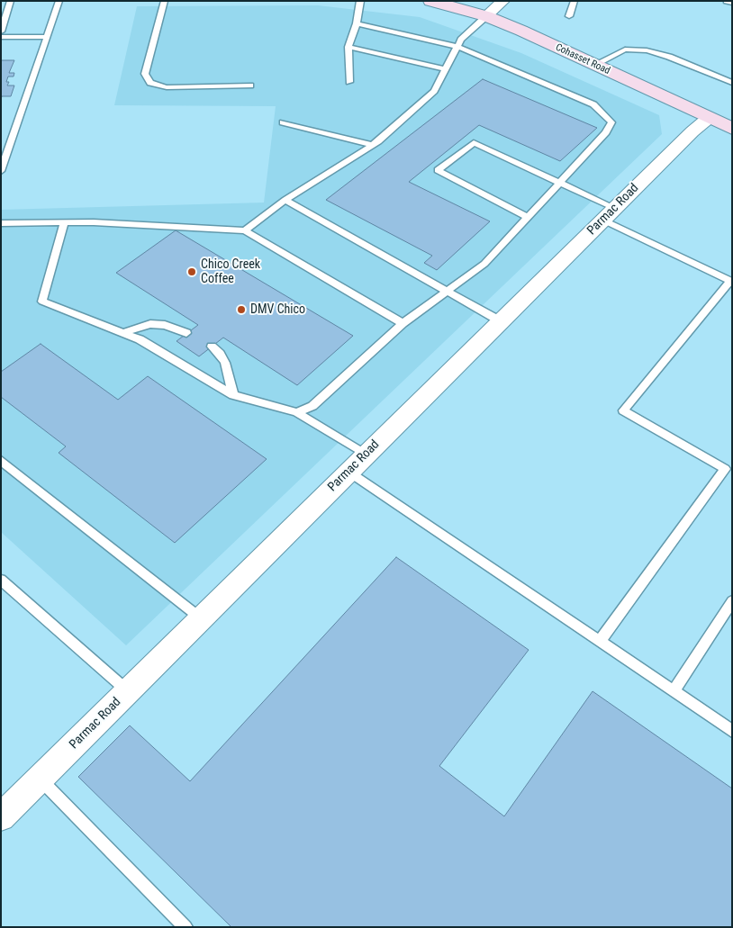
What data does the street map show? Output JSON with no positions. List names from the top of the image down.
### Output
{
  "streets": {
    "main road": ["Cohasset Road"],
    "street": ["Parmac Road"]
  },
  "crossings": [
    ["Cohasset Road", "Parmac Road"]
  ],
  "places": ["Chico Creek Coffee", "DMV Chico"]
}
